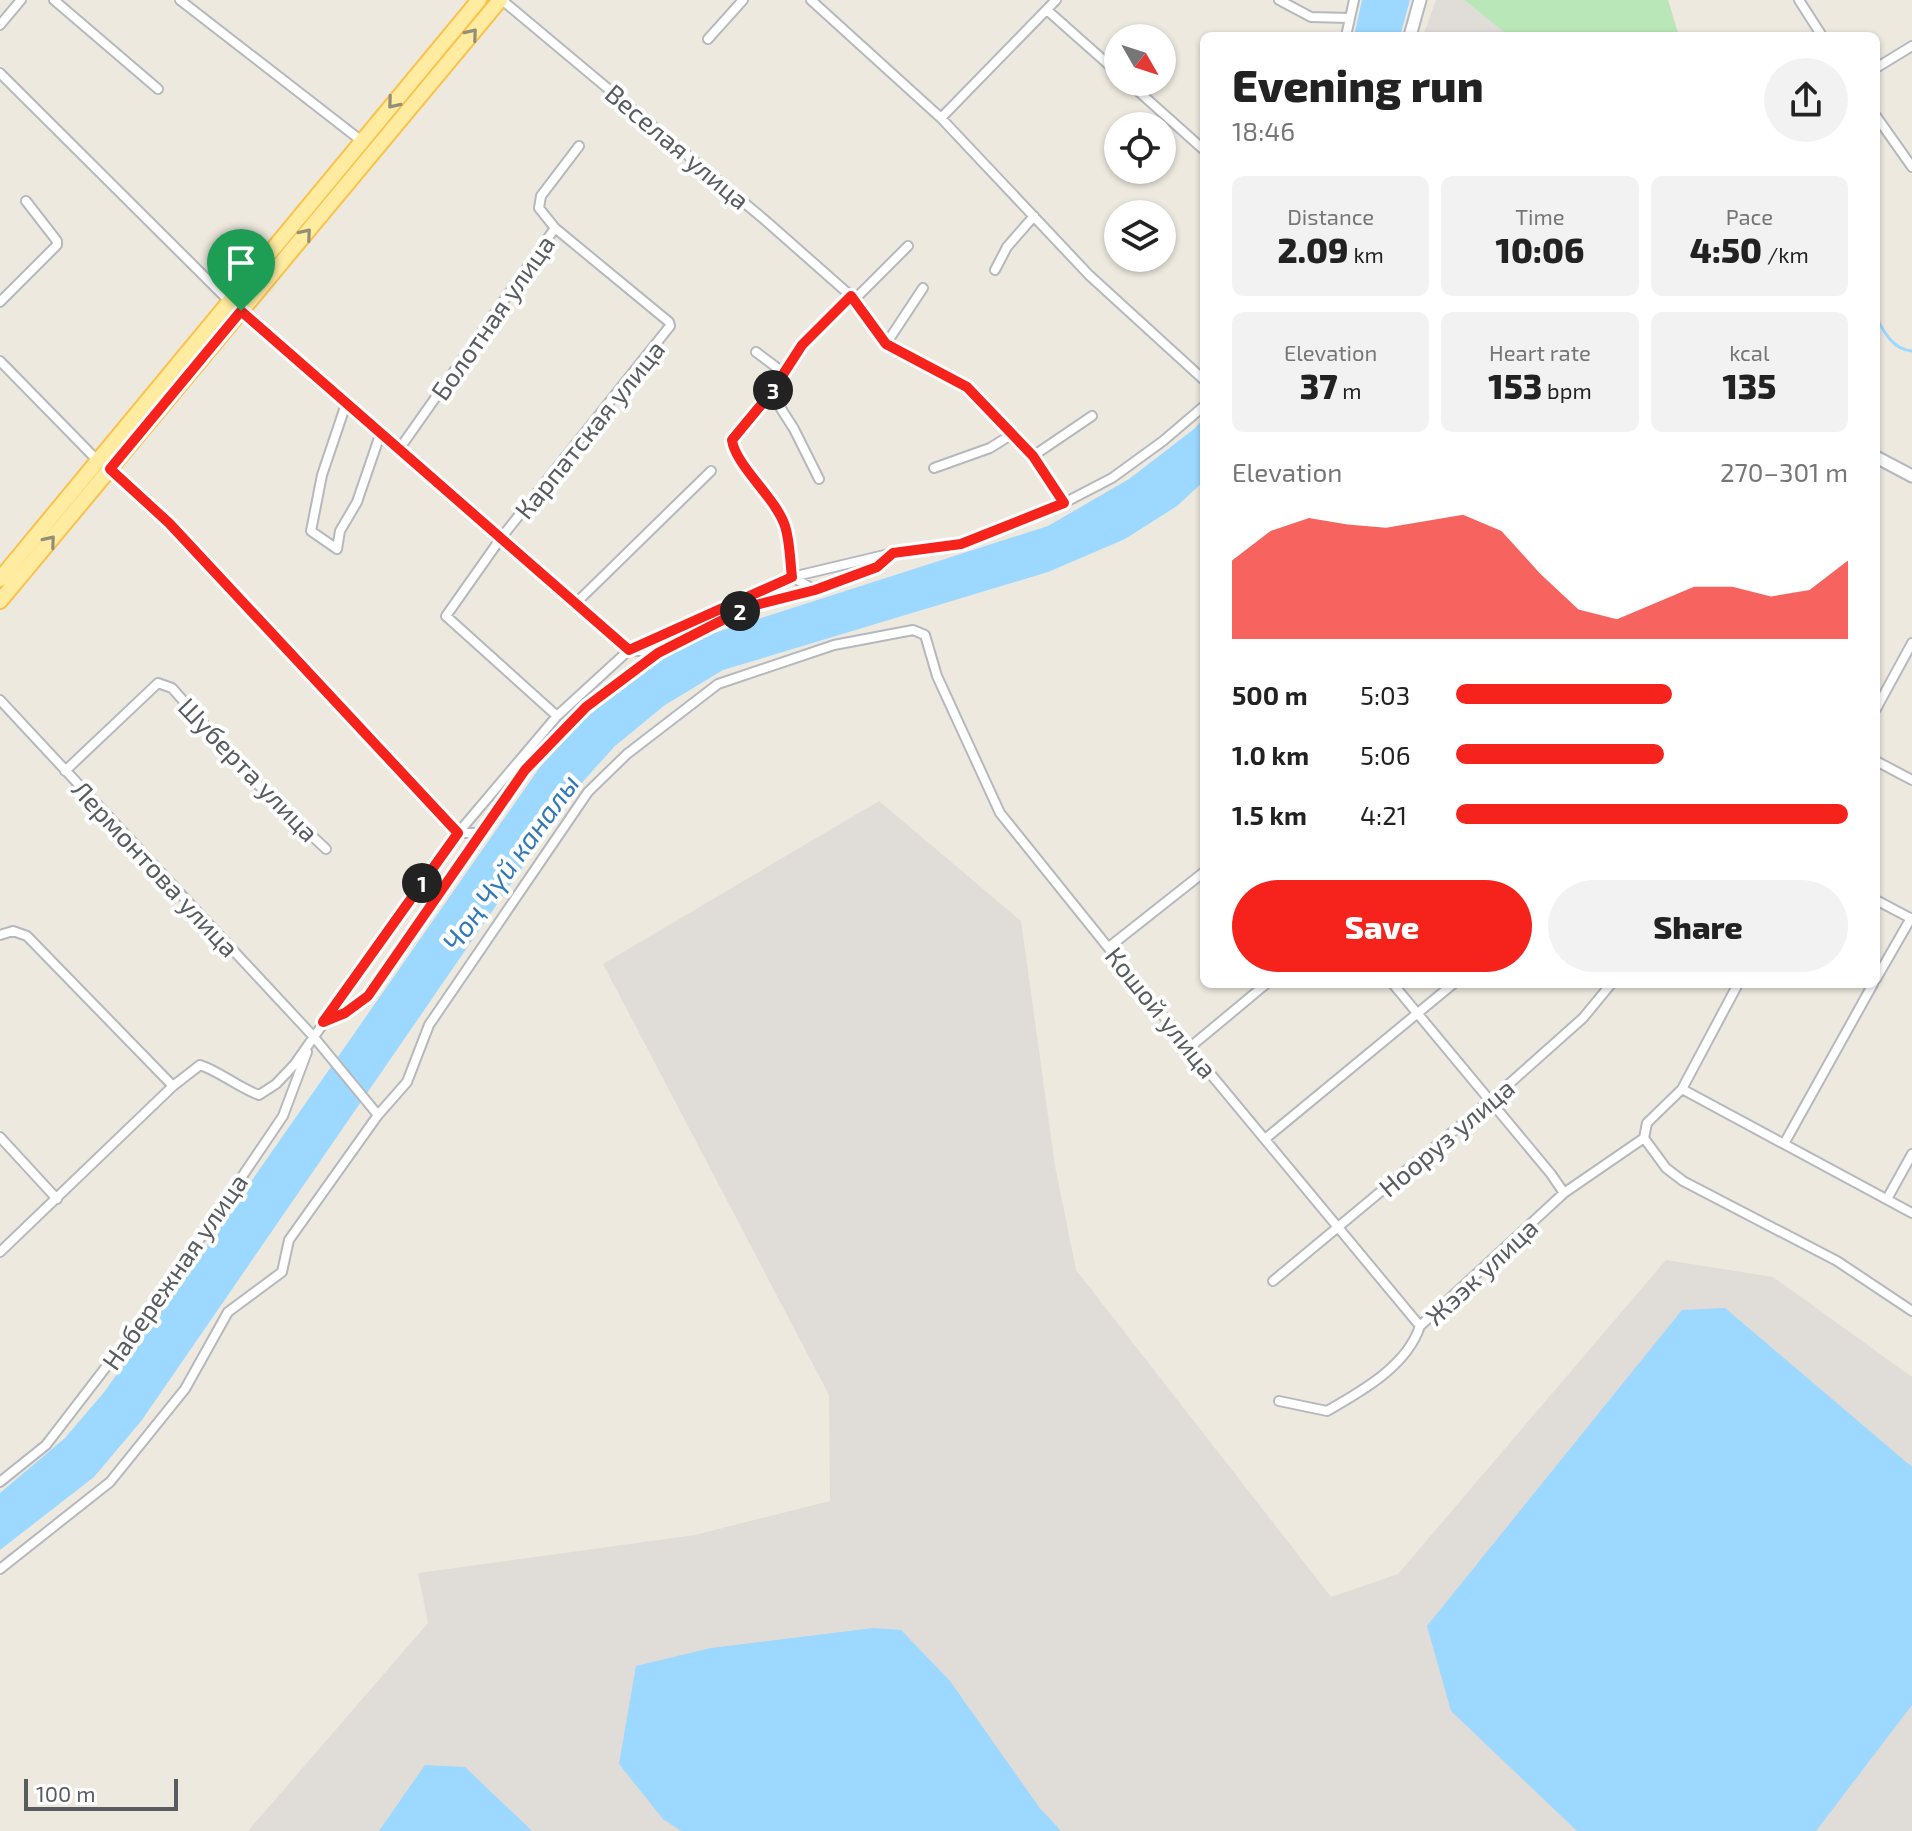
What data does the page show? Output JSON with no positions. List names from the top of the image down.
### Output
{
  "streets": {
    "street": [
      "Веселая улица",
      "Болотная улица",
      "Карпатская улица",
      "Шуберта улица",
      "Лермонтова улица",
      "Кошой улица",
      "Нооруз улица",
      "Набережная улица",
      "Жээк улица"
    ]
  },
  "crossings": [
    ["Болотная улица", "Карпатская улица"],
    ["Шуберта улица", "Лермонтова улица"],
    ["Лермонтова улица", "Кошой улица"],
    ["Лермонтова улица", "Набережная улица"],
    ["Кошой улица", "Нооруз улица"],
    ["Кошой улица", "Жээк улица"]
  ],
  "water": ["Чоң Чүй каналы"],
  "scale_bar": "100 m",
  "north": "bottom right",
  "page": {
    "heading": ["Evening run", "18:46"],
    "stats": [
      ["Distance", "2.09 km"],
      ["Time", "10:06"],
      ["Pace", "4:50 /km"],
      ["Elevation", "37 m"],
      ["Heart rate", "153 bpm"],
      ["kcal", "135"]
    ],
    "pins": ["3", "2", "1"],
    "chart": ["Elevation", "270–301 m"],
    "list": [
      {
        "name": "500 m",
        "note": "5:03"
      },
      {
        "name": "1.0 km",
        "note": "5:06"
      },
      {
        "name": "1.5 km",
        "note": "4:21"
      }
    ],
    "buttons": ["Save", "Share"],
    "scale": "100 m"
  }
}
